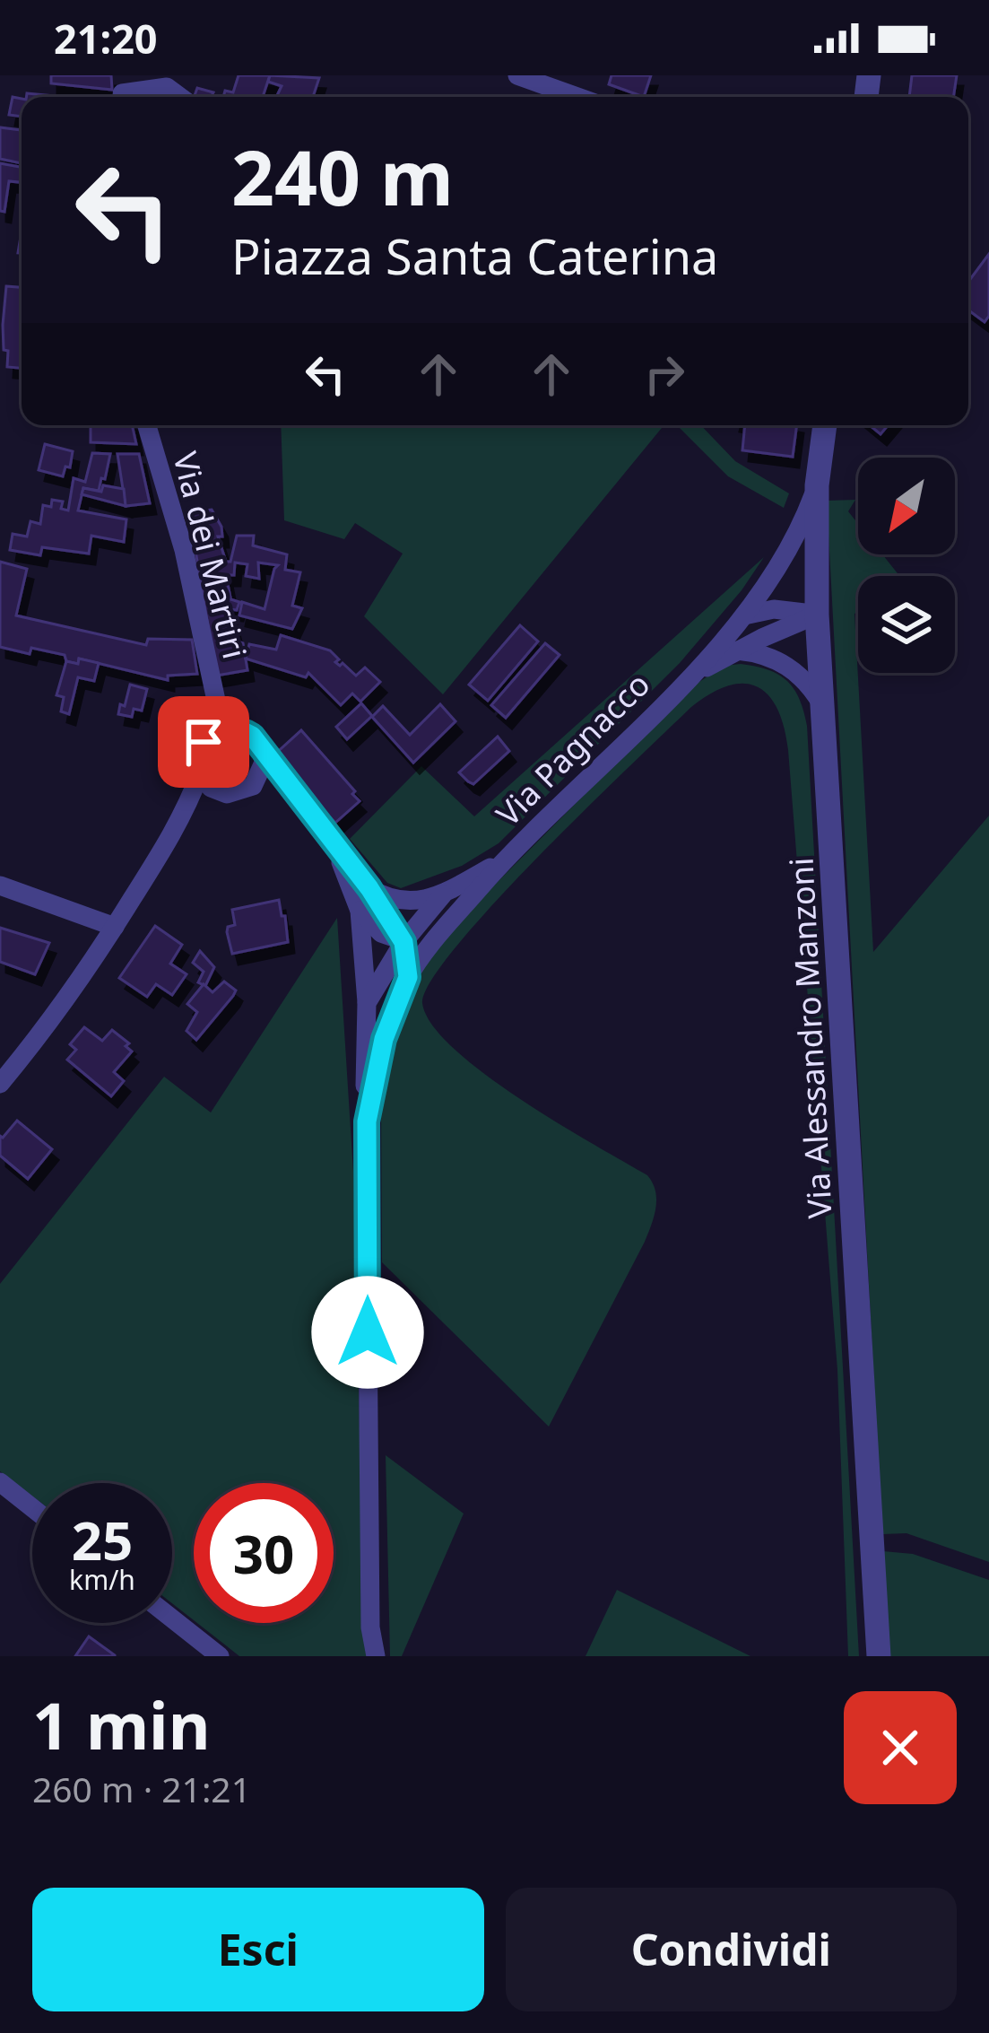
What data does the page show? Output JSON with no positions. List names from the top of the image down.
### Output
{
  "streets": {
    "street": ["Via dei Martiri", "Via Pagnacco", "Via Alessandro Manzoni"]
  },
  "crossings": [
    ["Via dei Martiri", "Via Pagnacco"],
    ["Via Pagnacco", "Via Alessandro Manzoni"]
  ],
  "north": "bottom left",
  "page": {
    "status": "21:20",
    "turn": ["240 m", "Piazza Santa Caterina"],
    "speed": "25 km/h",
    "limit": "30",
    "heading": ["1 min", "260 m · 21:21"],
    "buttons": ["Esci", "Condividi"]
  }
}
